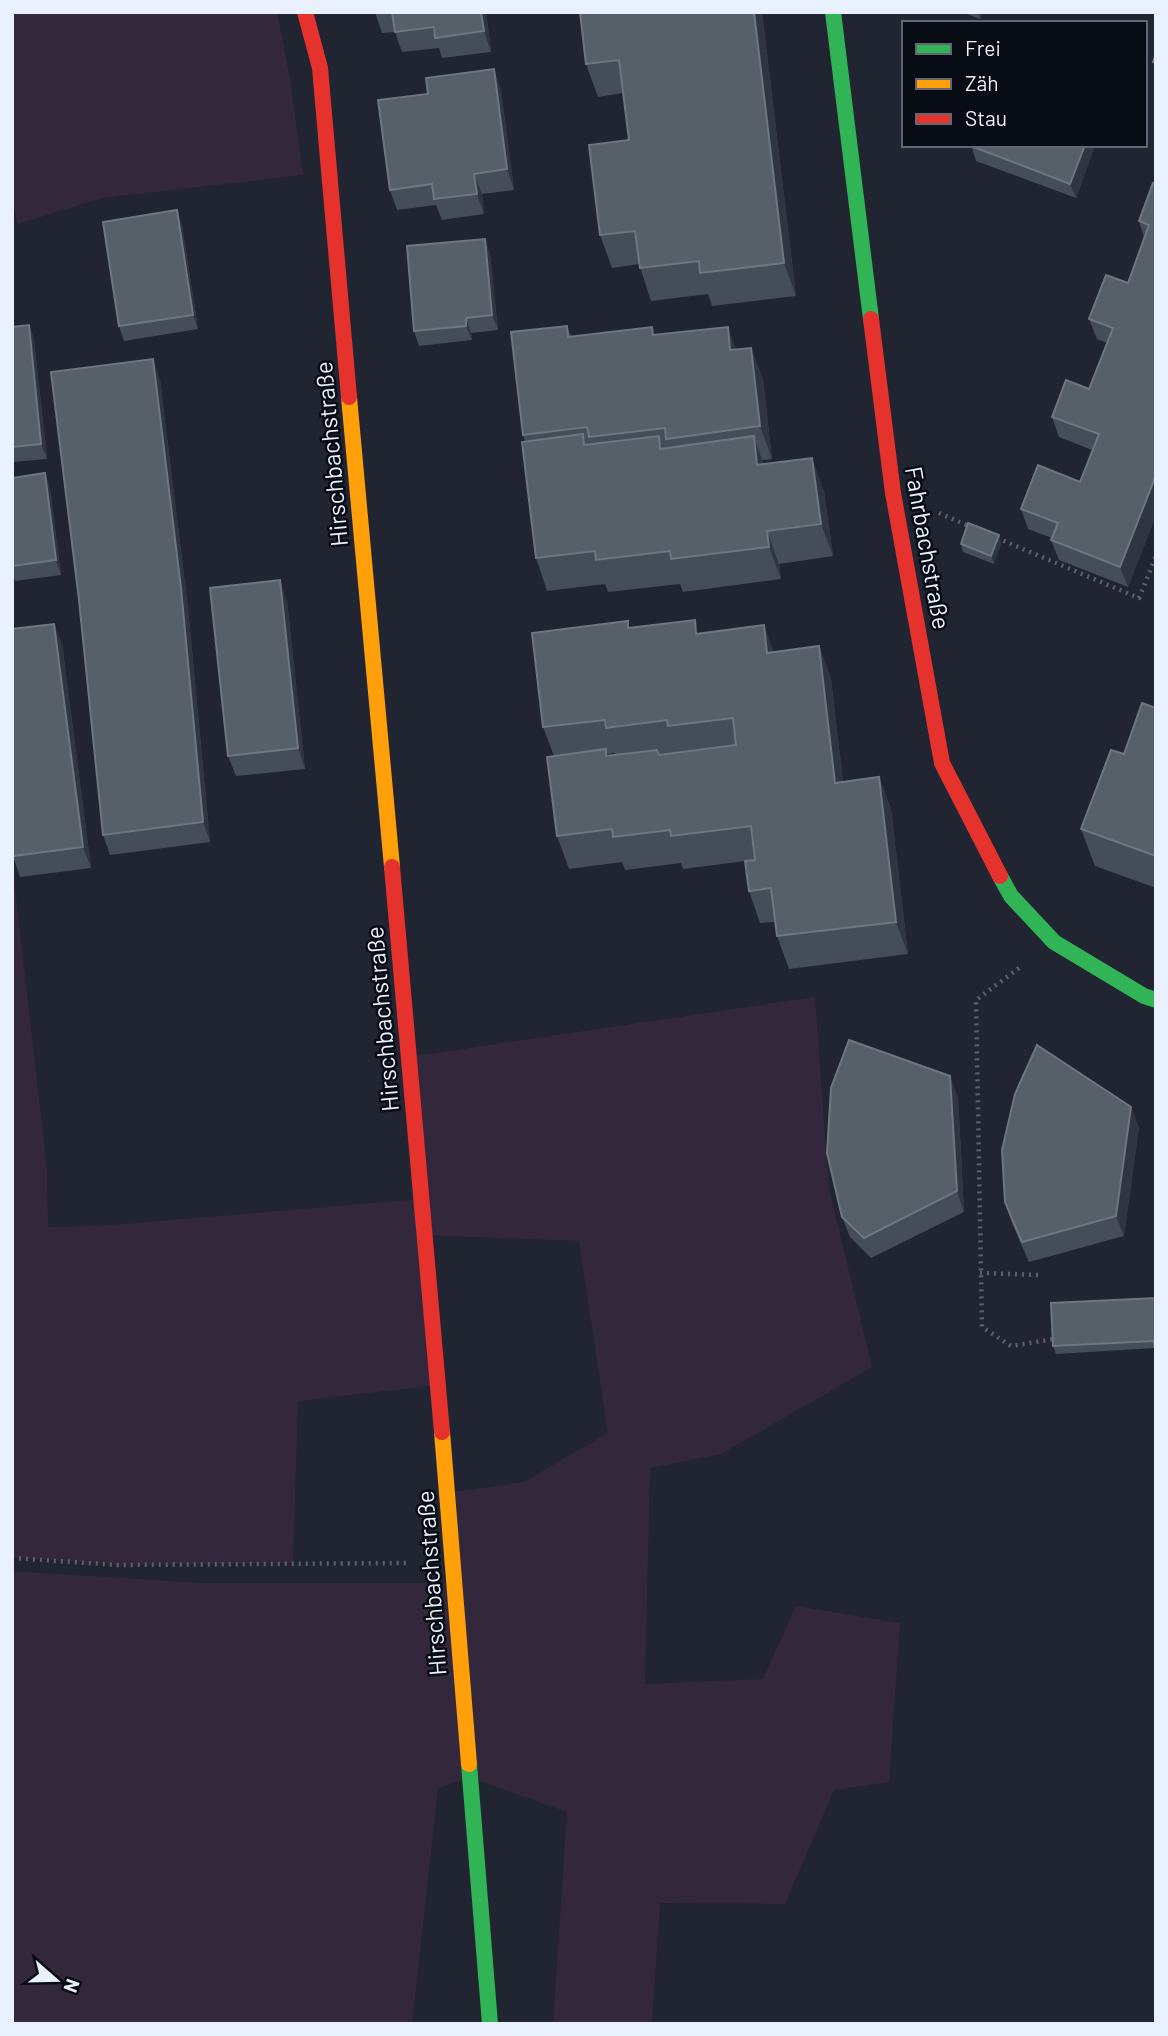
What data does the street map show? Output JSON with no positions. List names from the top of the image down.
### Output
{
  "streets": {
    "street": ["Hirschbachstraße", "Fahrbachstraße"]
  },
  "legend": ["Frei", "Zäh", "Stau"],
  "north": "right"
}
